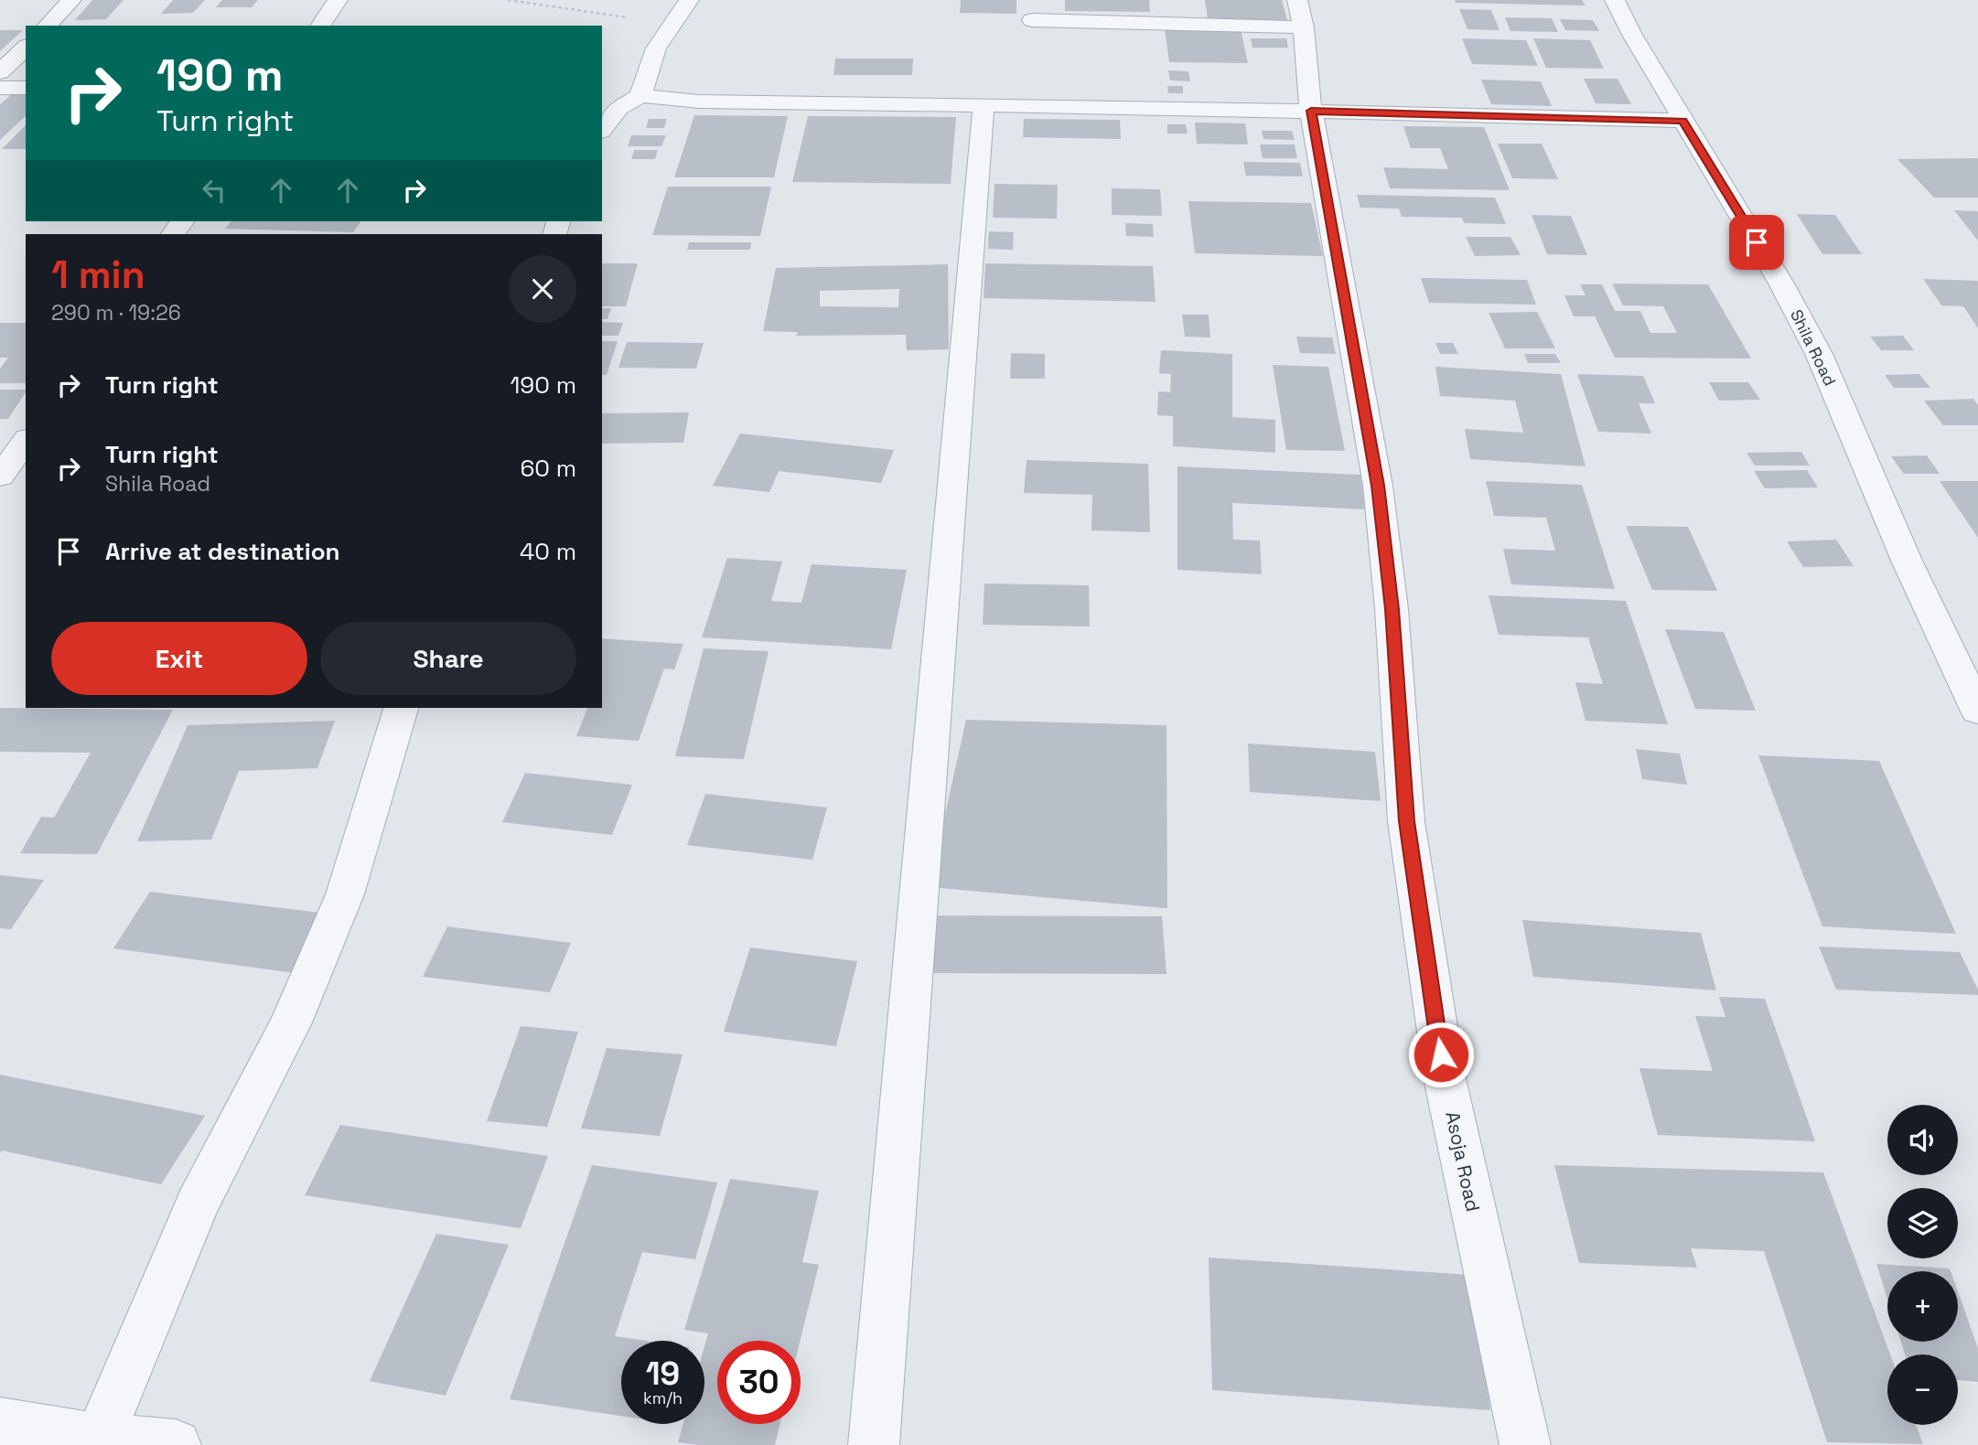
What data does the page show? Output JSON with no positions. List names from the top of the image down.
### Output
{
  "streets": {
    "street": ["Shila Road", "Asoja Road"]
  },
  "page": {
    "turn": ["190 m", "Turn right"],
    "heading": ["1 min", "290 m · 19:26"],
    "list": [
      {
        "name": "Turn right",
        "value": "190 m"
      },
      {
        "name": "Turn right",
        "note": "Shila Road",
        "value": "60 m"
      },
      {
        "name": "Arrive at destination",
        "value": "40 m"
      }
    ],
    "buttons": ["Exit", "Share"],
    "map_buttons": ["+", "−"],
    "speed": "19 km/h",
    "limit": "30"
  }
}
